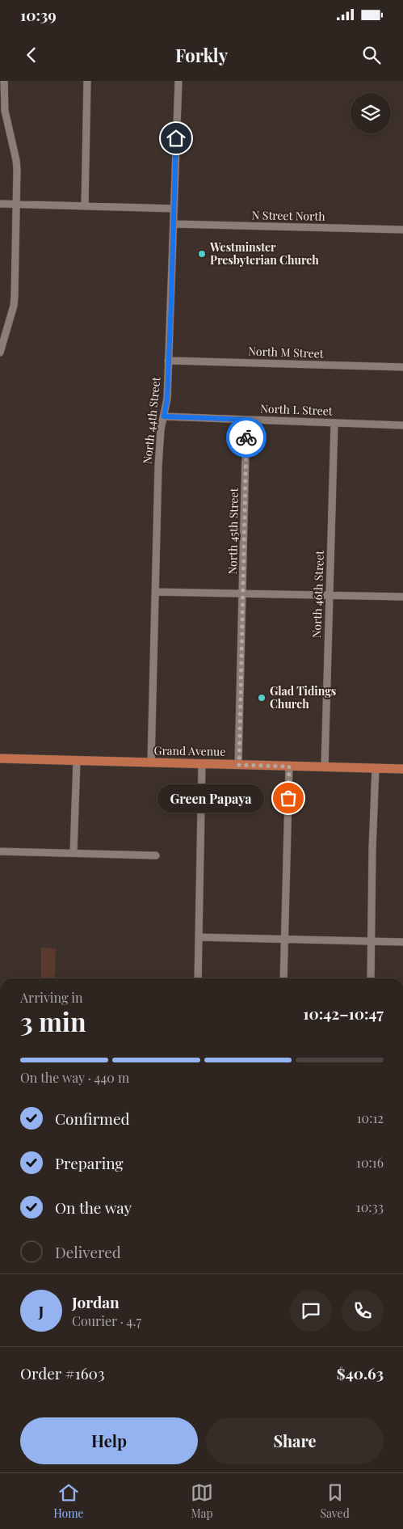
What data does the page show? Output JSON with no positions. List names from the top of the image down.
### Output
{
  "streets": {
    "main road": ["Grand Avenue"],
    "street": [
      "N Street North",
      "North M Street",
      "North L Street",
      "North 44th Street",
      "North 45th Street",
      "North 46th Street"
    ]
  },
  "crossings": [
    ["N Street North", "North 44th Street"],
    ["North M Street", "North 44th Street"],
    ["North L Street", "North 44th Street"],
    ["North L Street", "North 45th Street"],
    ["North L Street", "North 46th Street"],
    ["North 44th Street", "Grand Avenue"],
    ["North 45th Street", "Grand Avenue"],
    ["North 46th Street", "Grand Avenue"]
  ],
  "places": ["Westminster Presbyterian Church", "Glad Tidings Church", "Green Papaya"],
  "page": {
    "status": "10:39",
    "header": "Forkly",
    "bubble": "Green Papaya",
    "heading": ["3 min", "Arriving in", "10:42–10:47"],
    "panel": [
      "Jordan",
      "Courier · 4.7",
      "Order #1603",
      "$40.63"
    ],
    "bar": "On the way · 440 m",
    "list": [
      ["Confirmed", "10:12"],
      ["Preparing", "10:16"],
      ["On the way", "10:33"],
      "Delivered"
    ],
    "round": "J",
    "buttons": ["Help", "Share"],
    "tabs": ["Home", "Map", "Saved"]
  }
}
